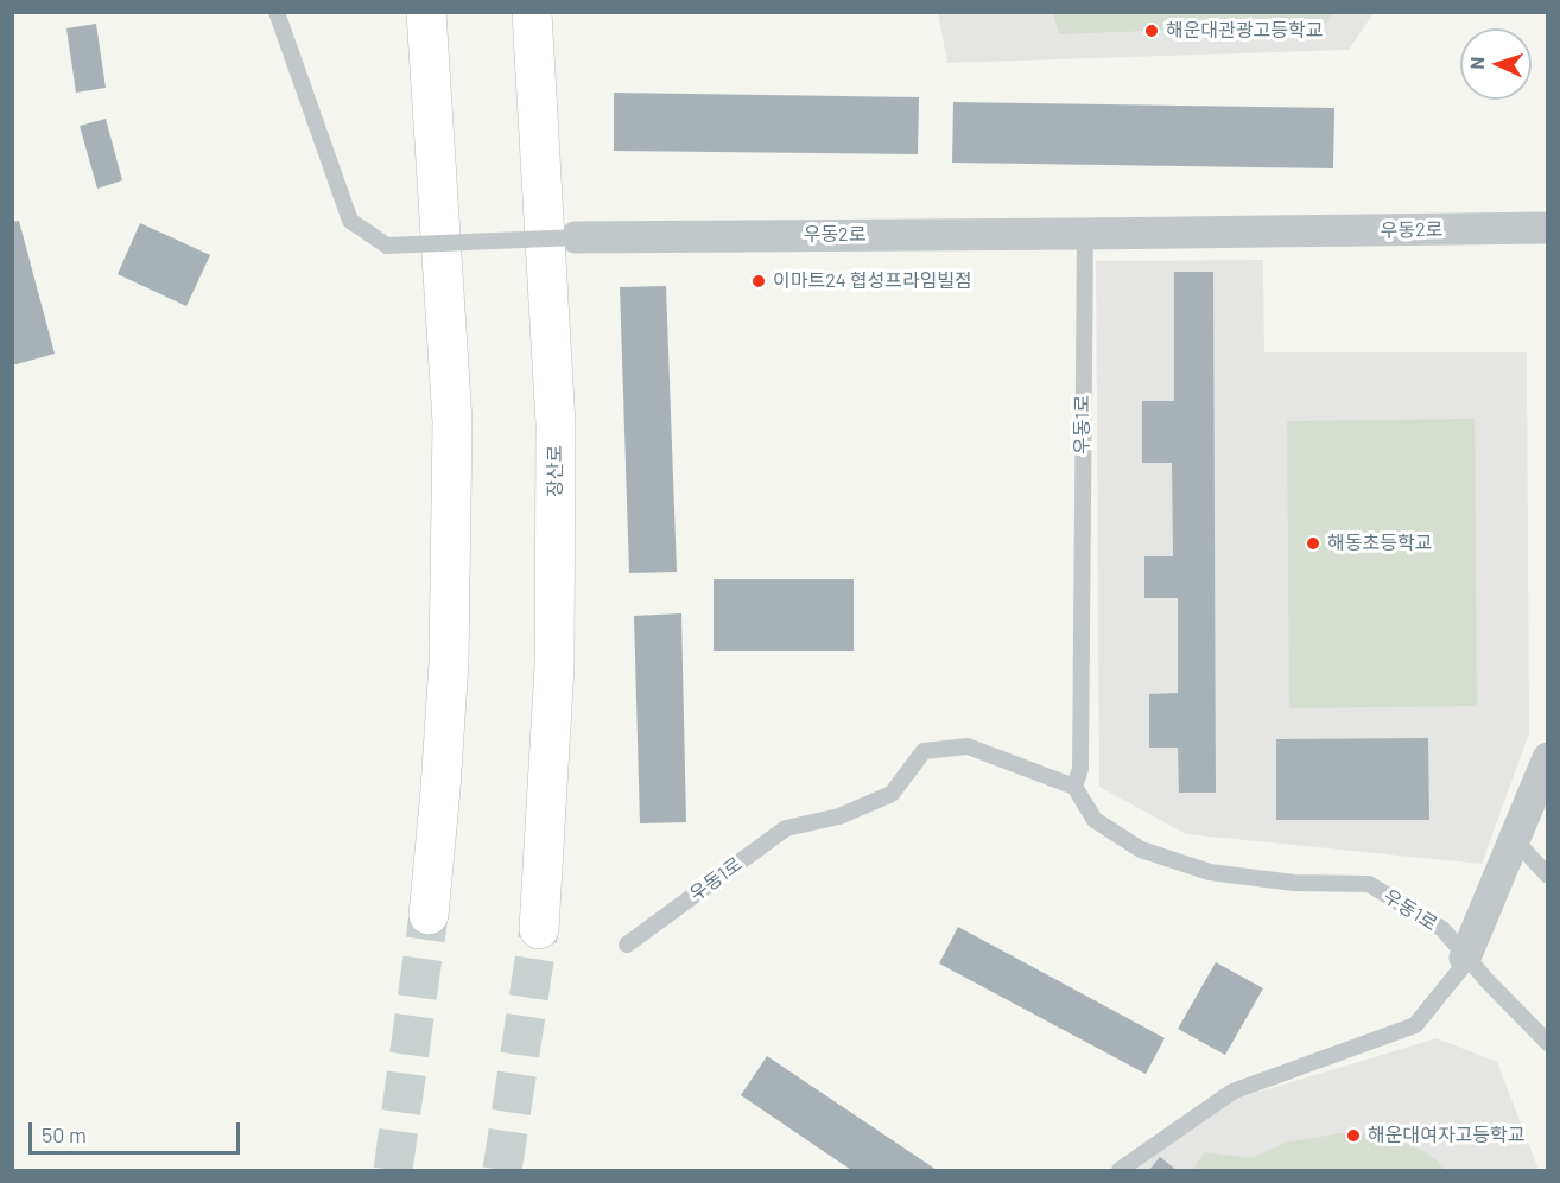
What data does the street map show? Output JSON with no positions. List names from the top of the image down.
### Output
{
  "streets": {
    "highway": ["장산로"],
    "street": ["우동2로"],
    "lane": ["우동1로"]
  },
  "crossings": [
    ["우동2로", "우동1로"]
  ],
  "places": [
    "해운대관광고등학교",
    "이마트24 협성프라임빌점",
    "해동초등학교",
    "해운대여자고등학교"
  ],
  "scale_bar": "50 m",
  "north": "left"
}
